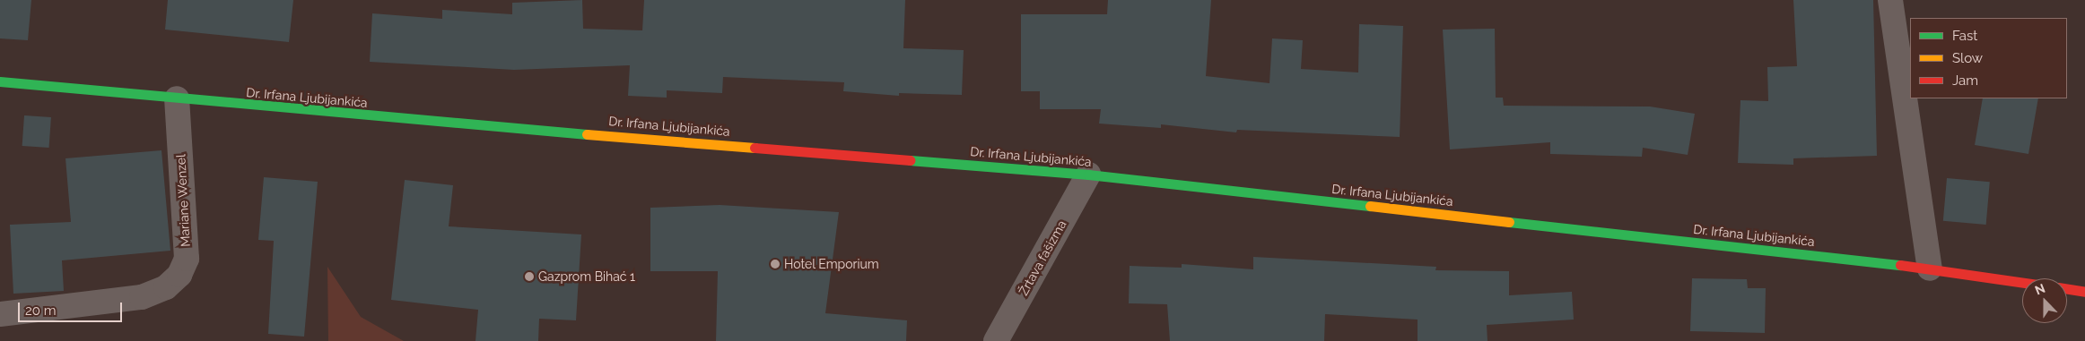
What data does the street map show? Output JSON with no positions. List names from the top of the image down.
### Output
{
  "streets": {
    "main road": ["Dr. Irfana Ljubijankića"],
    "street": ["Mariane Wenzel", "Žrtava fašizma"]
  },
  "crossings": [
    ["Dr. Irfana Ljubijankića", "Mariane Wenzel"],
    ["Dr. Irfana Ljubijankića", "Žrtava fašizma"]
  ],
  "places": ["Hotel Emporium", "Gazprom Bihać 1"],
  "legend": ["Fast", "Slow", "Jam"],
  "scale_bar": "20 m",
  "north": "top"
}
